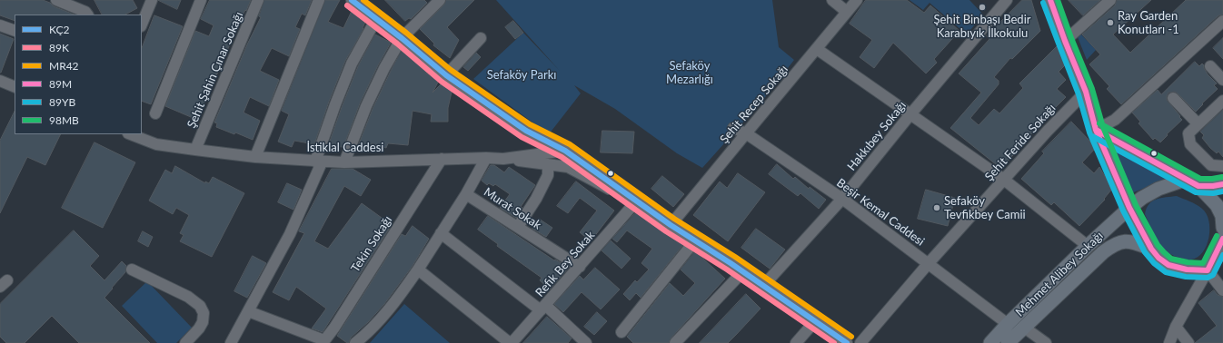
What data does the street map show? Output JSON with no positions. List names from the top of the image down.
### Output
{
  "streets": {
    "main road": ["Mehmet Alibey Sokağı"],
    "street": [
      "Şehit Şahin Çınar Sokağı",
      "Şehit Recep Sokağı",
      "Hakkıbey Sokağı",
      "Şehit Feride Sokağı",
      "İstiklal Caddesi",
      "Murat Sokak",
      "Beşir Kemal Caddesi",
      "Tekin Sokağı",
      "Refik Bey Sokak"
    ]
  },
  "crossings": [
    ["Şehit Şahin Çınar Sokağı", "İstiklal Caddesi"],
    ["Şehit Recep Sokağı", "Beşir Kemal Caddesi"],
    ["Hakkıbey Sokağı", "Beşir Kemal Caddesi"],
    ["Şehit Feride Sokağı", "Beşir Kemal Caddesi"],
    ["İstiklal Caddesi", "Murat Sokak"],
    ["İstiklal Caddesi", "Tekin Sokağı"],
    ["Murat Sokak", "Refik Bey Sokak"],
    ["Beşir Kemal Caddesi", "Mehmet Alibey Sokağı"]
  ],
  "parks": ["Sefaköy Mezarlığı", "Sefaköy Parkı"],
  "places": ["Şehit Binbaşı Bedir Karabıyık İlkokulu", "Ray Garden Konutları -1", "Sefaköy Tevfikbey Camii"],
  "lines": [
    "transit line KÇ2",
    "transit line MR42",
    "transit line 89M",
    "transit line 98MB",
    "transit line 89YB",
    "transit line 89K"
  ],
  "legend": [
    "KÇ2",
    "89K",
    "MR42",
    "89M",
    "89YB",
    "98MB"
  ]
}
